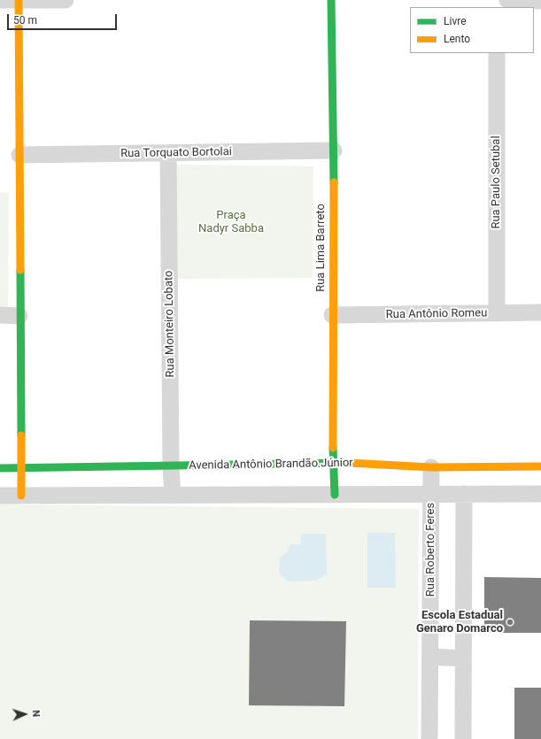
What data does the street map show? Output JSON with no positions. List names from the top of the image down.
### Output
{
  "streets": {
    "street": [
      "Rua Torquato Bortolai",
      "Rua Paulo Setubal",
      "Rua Lima Barreto",
      "Rua Antônio Romeu",
      "Rua Monteiro Lobato",
      "Avenida Antônio Brandão Júnior",
      "Rua Roberto Feres"
    ]
  },
  "crossings": [
    ["Rua Torquato Bortolai", "Rua Lima Barreto"],
    ["Rua Torquato Bortolai", "Rua Monteiro Lobato"],
    ["Rua Paulo Setubal", "Rua Antônio Romeu"],
    ["Rua Lima Barreto", "Rua Antônio Romeu"],
    ["Rua Lima Barreto", "Avenida Antônio Brandão Júnior"],
    ["Rua Monteiro Lobato", "Avenida Antônio Brandão Júnior"],
    ["Avenida Antônio Brandão Júnior", "Rua Roberto Feres"]
  ],
  "parks": ["Praça Nadyr Sabba"],
  "places": ["Escola Estadual Genaro Domarco"],
  "legend": ["Livre", "Lento"],
  "scale_bar": "50 m",
  "north": "right"
}
